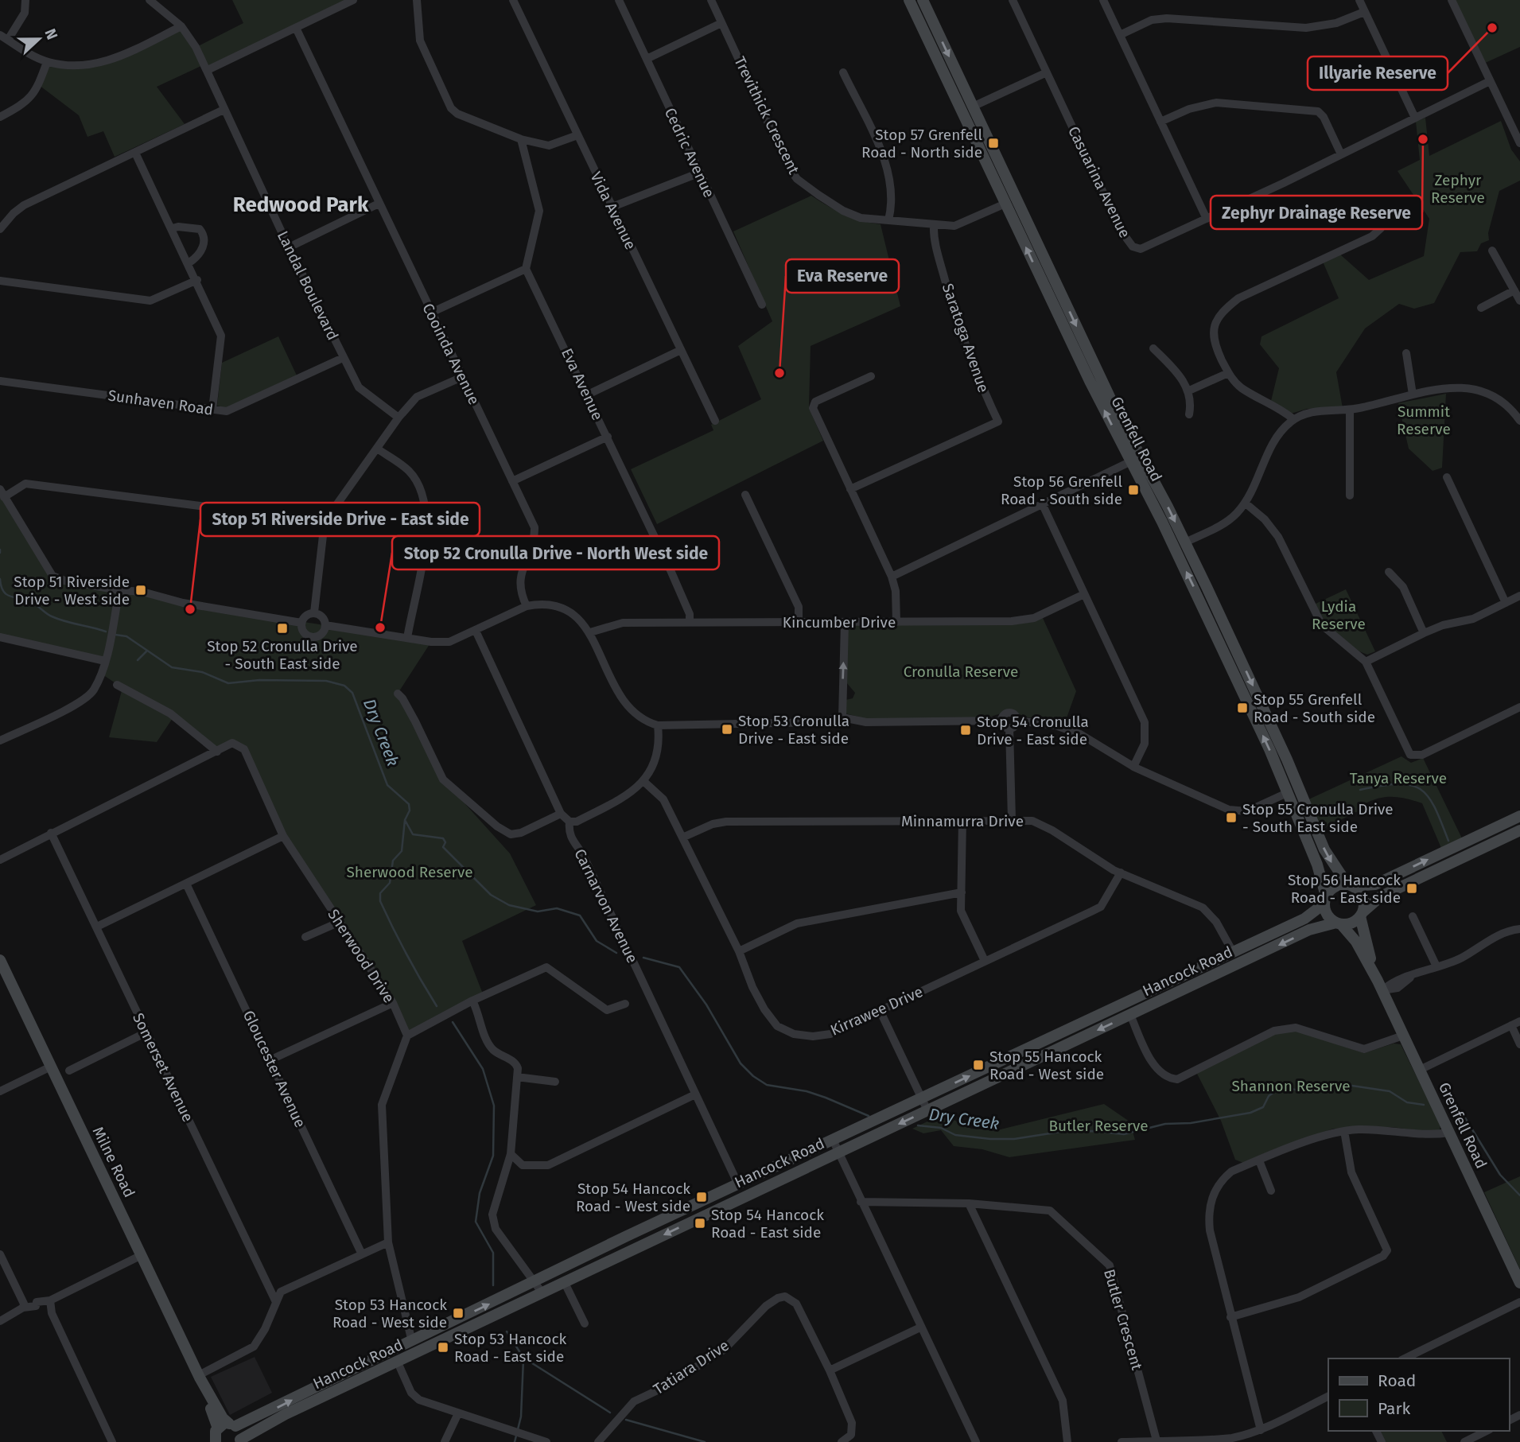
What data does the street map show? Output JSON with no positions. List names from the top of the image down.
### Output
{
  "streets": {
    "main road": ["Grenfell Road", "Hancock Road", "Milne Road"],
    "street": [
      "Trevithick Crescent",
      "Cedric Avenue",
      "Casuarina Avenue",
      "Vida Avenue",
      "Landal Boulevard",
      "Saratoga Avenue",
      "Cooinda Avenue",
      "Eva Avenue",
      "Sunhaven Road",
      "Kincumber Drive",
      "Minnamurra Drive",
      "Carnarvon Avenue",
      "Sherwood Drive",
      "Kirrawee Drive",
      "Somerset Avenue",
      "Gloucester Avenue",
      "Butler Crescent",
      "Tatiara Drive"
    ]
  },
  "crossings": [
    ["Trevithick Crescent", "Saratoga Avenue"],
    ["Trevithick Crescent", "Grenfell Road"],
    ["Landal Boulevard", "Sunhaven Road"],
    ["Eva Avenue", "Kincumber Drive"],
    ["Grenfell Road", "Hancock Road"],
    ["Minnamurra Drive", "Hancock Road"],
    ["Minnamurra Drive", "Kirrawee Drive"],
    ["Carnarvon Avenue", "Hancock Road"],
    ["Hancock Road", "Milne Road"]
  ],
  "districts": ["Redwood Park"],
  "water": ["Dry Creek"],
  "parks": [
    "Zephyr Reserve",
    "Summit Reserve",
    "Lydia Reserve",
    "Cronulla Reserve",
    "Tanya Reserve",
    "Sherwood Reserve",
    "Shannon Reserve",
    "Butler Reserve"
  ],
  "places": {
    "other": [
      "Illyarie Reserve",
      "Zephyr Drainage Reserve",
      "Eva Reserve",
      "Stop 51 Riverside Drive - East side",
      "Stop 52 Cronulla Drive - North West side"
    ],
    "transit": [
      "Stop 57 Grenfell Road - North side",
      "Stop 56 Grenfell Road - South side",
      "Stop 51 Riverside Drive - West side",
      "Stop 52 Cronulla Drive - South East side",
      "Stop 55 Grenfell Road - South side",
      "Stop 53 Cronulla Drive - East side",
      "Stop 54 Cronulla Drive - East side",
      "Stop 55 Cronulla Drive - South East side",
      "Stop 56 Hancock Road - East side",
      "Stop 55 Hancock Road - West side",
      "Stop 54 Hancock Road - West side",
      "Stop 54 Hancock Road - East side",
      "Stop 53 Hancock Road - West side",
      "Stop 53 Hancock Road - East side"
    ]
  },
  "legend": ["Road", "Park"],
  "north": "right"
}
